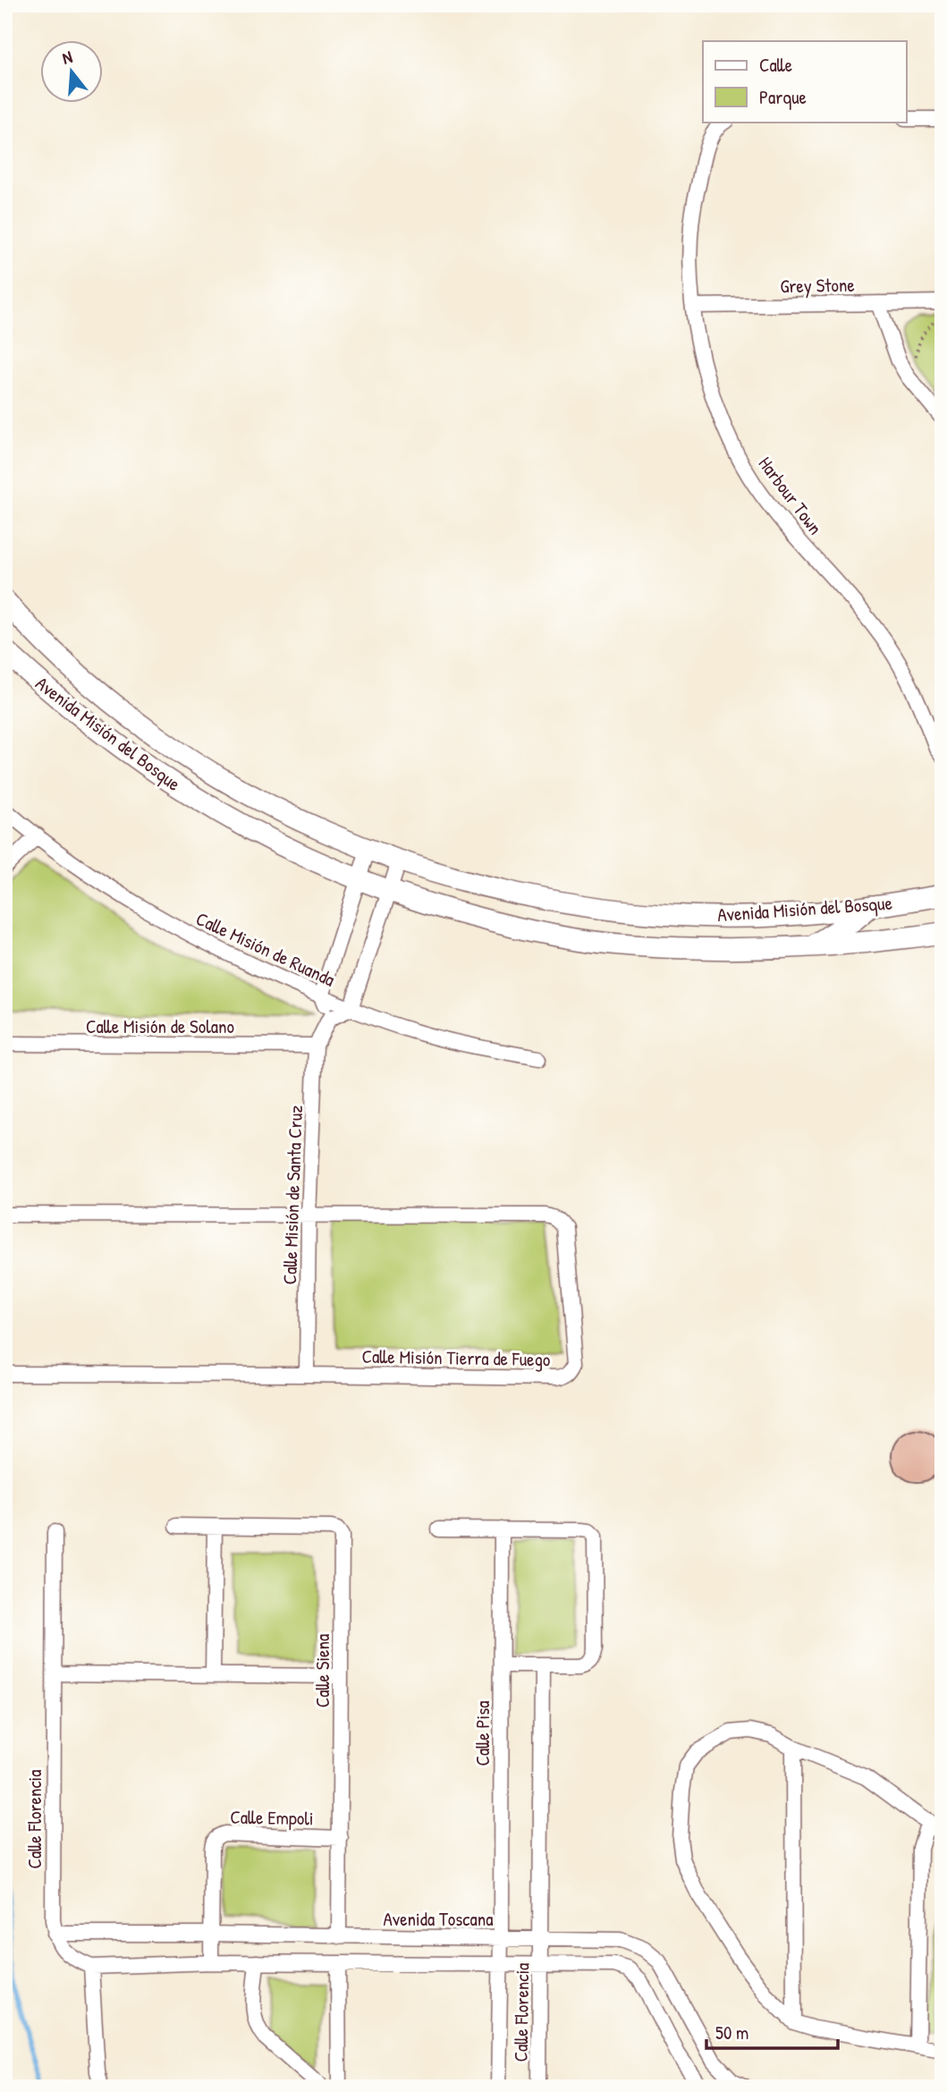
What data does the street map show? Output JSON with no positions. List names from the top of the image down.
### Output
{
  "streets": {
    "main road": ["Avenida Misión del Bosque"],
    "street": [
      "Grey Stone",
      "Harbour Town",
      "Calle Misión de Ruanda",
      "Calle Misión de Solano",
      "Calle Misión de Santa Cruz",
      "Calle Misión Tierra de Fuego",
      "Calle Siena",
      "Calle Pisa",
      "Calle Empoli",
      "Calle Florencia",
      "Avenida Toscana"
    ]
  },
  "crossings": [
    ["Grey Stone", "Harbour Town"],
    ["Calle Misión de Solano", "Calle Misión de Santa Cruz"],
    ["Calle Misión de Santa Cruz", "Calle Misión Tierra de Fuego"],
    ["Calle Siena", "Calle Empoli"],
    ["Calle Siena", "Avenida Toscana"],
    ["Calle Pisa", "Calle Florencia"],
    ["Calle Pisa", "Avenida Toscana"],
    ["Calle Empoli", "Avenida Toscana"],
    ["Calle Florencia", "Avenida Toscana"]
  ],
  "legend": ["Calle", "Parque"],
  "scale_bar": "50 m",
  "north": "top"
}
